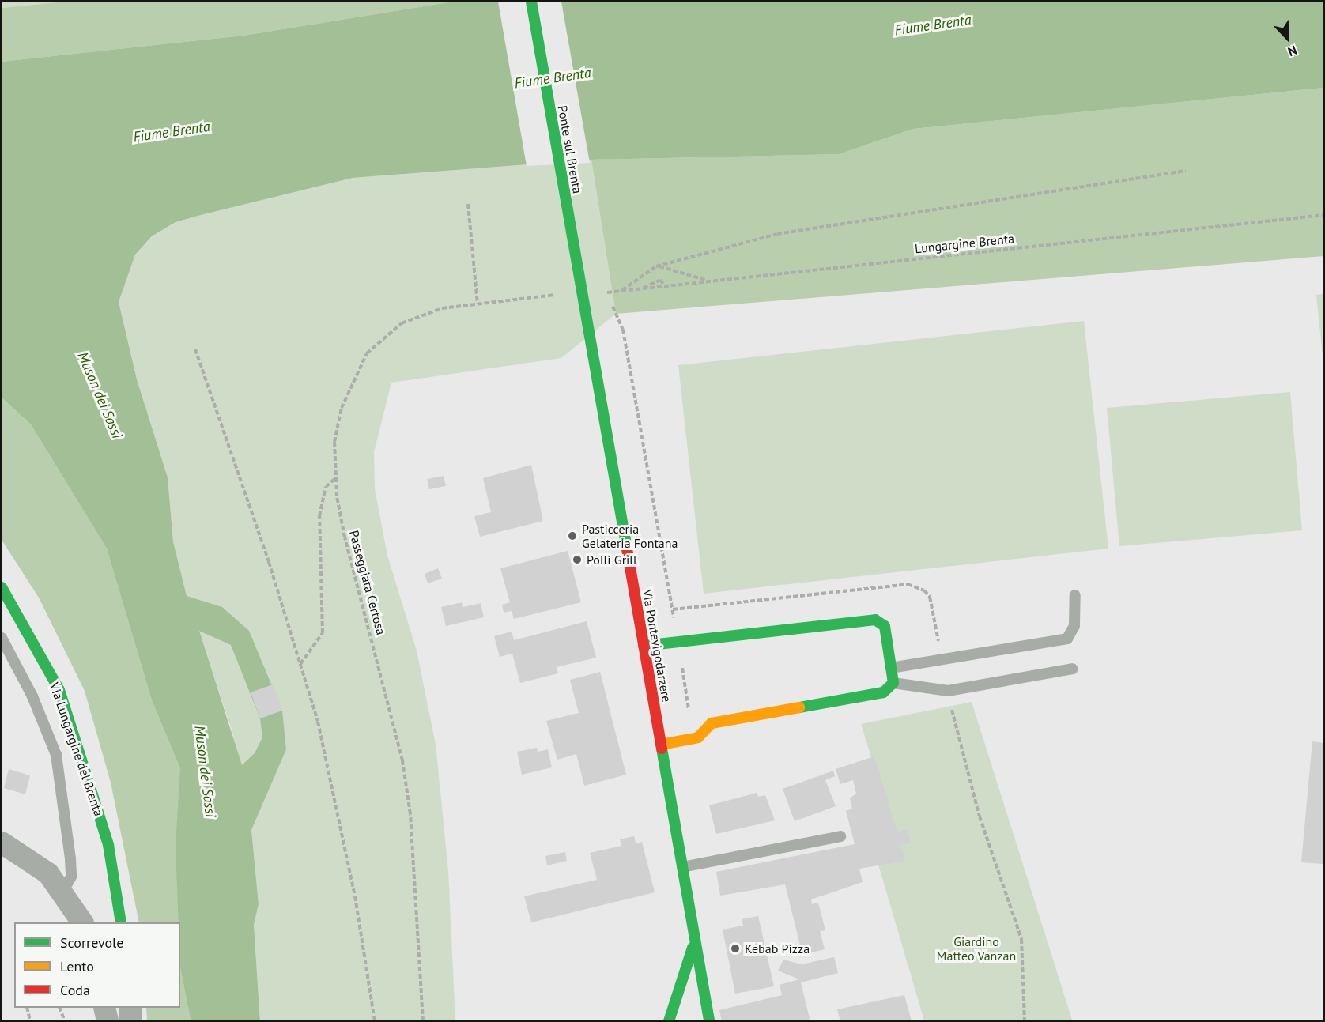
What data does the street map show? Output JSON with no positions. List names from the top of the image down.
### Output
{
  "streets": {
    "main road": ["Ponte sul Brenta", "Via Pontevigodarzere", "Via Lungargine del Brenta"],
    "path": ["Lungargine Brenta", "Passeggiata Certosa"]
  },
  "crossings": [
    ["Ponte sul Brenta", "Via Pontevigodarzere"]
  ],
  "water": ["Fiume Brenta", "Muson dei Sassi"],
  "parks": ["Giardino Matteo Vanzan"],
  "places": ["Pasticceria Gelateria Fontana", "Polli Grill", "Kebab Pizza"],
  "legend": ["Scorrevole", "Lento", "Coda"],
  "north": "bottom"
}
